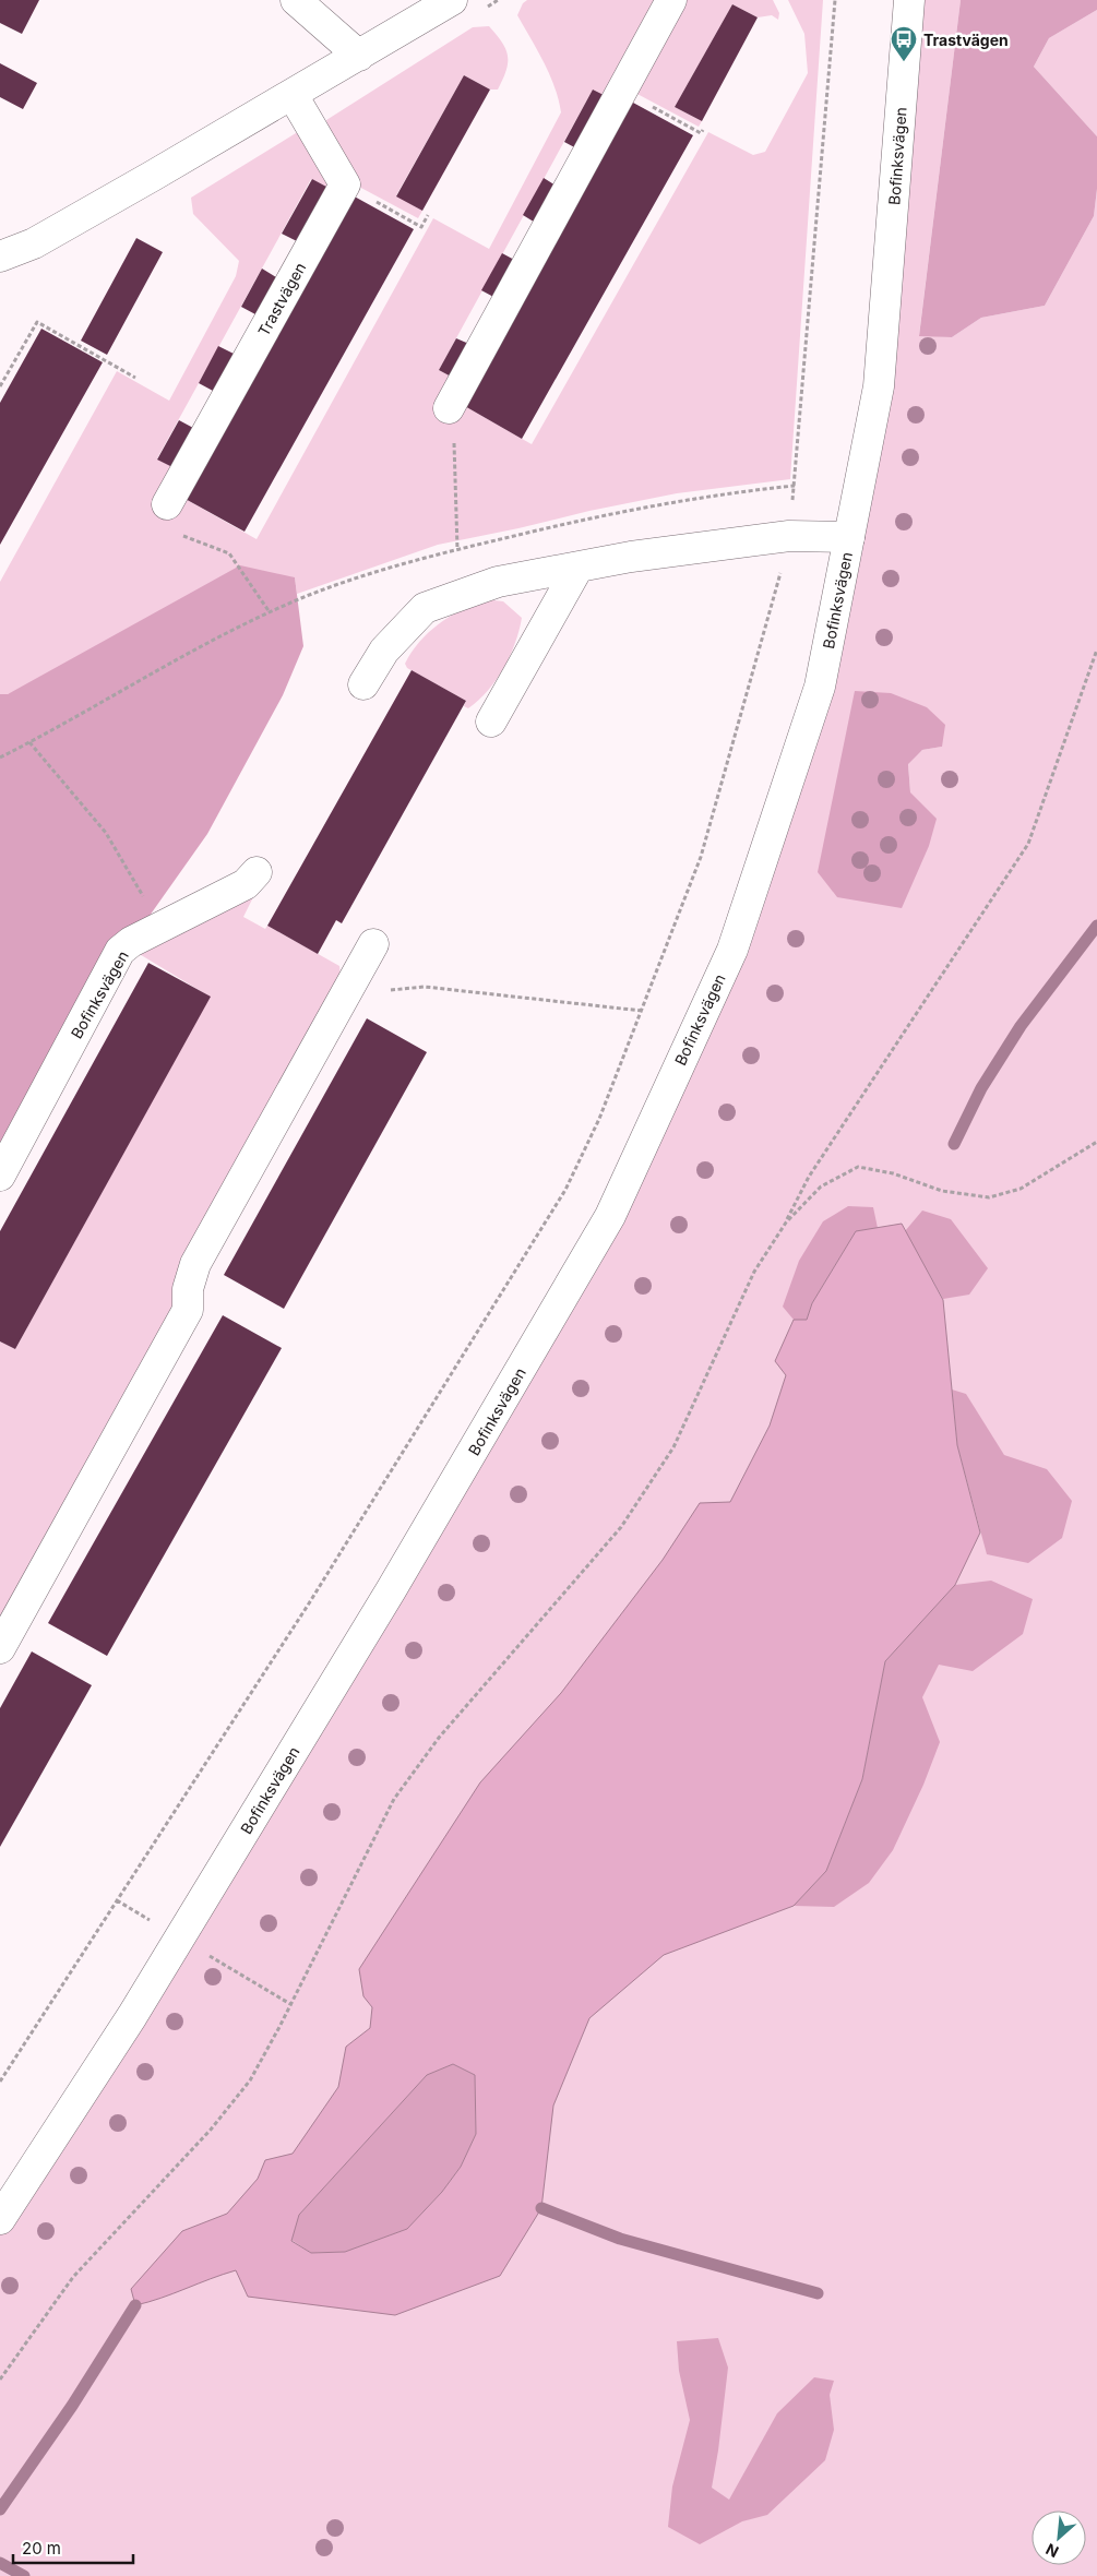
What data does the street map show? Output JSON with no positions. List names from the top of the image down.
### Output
{
  "streets": {
    "street": ["Bofinksvägen", "Trastvägen"]
  },
  "places": {
    "bus stop": ["Trastvägen"]
  },
  "scale_bar": "20 m",
  "north": "bottom left"
}
